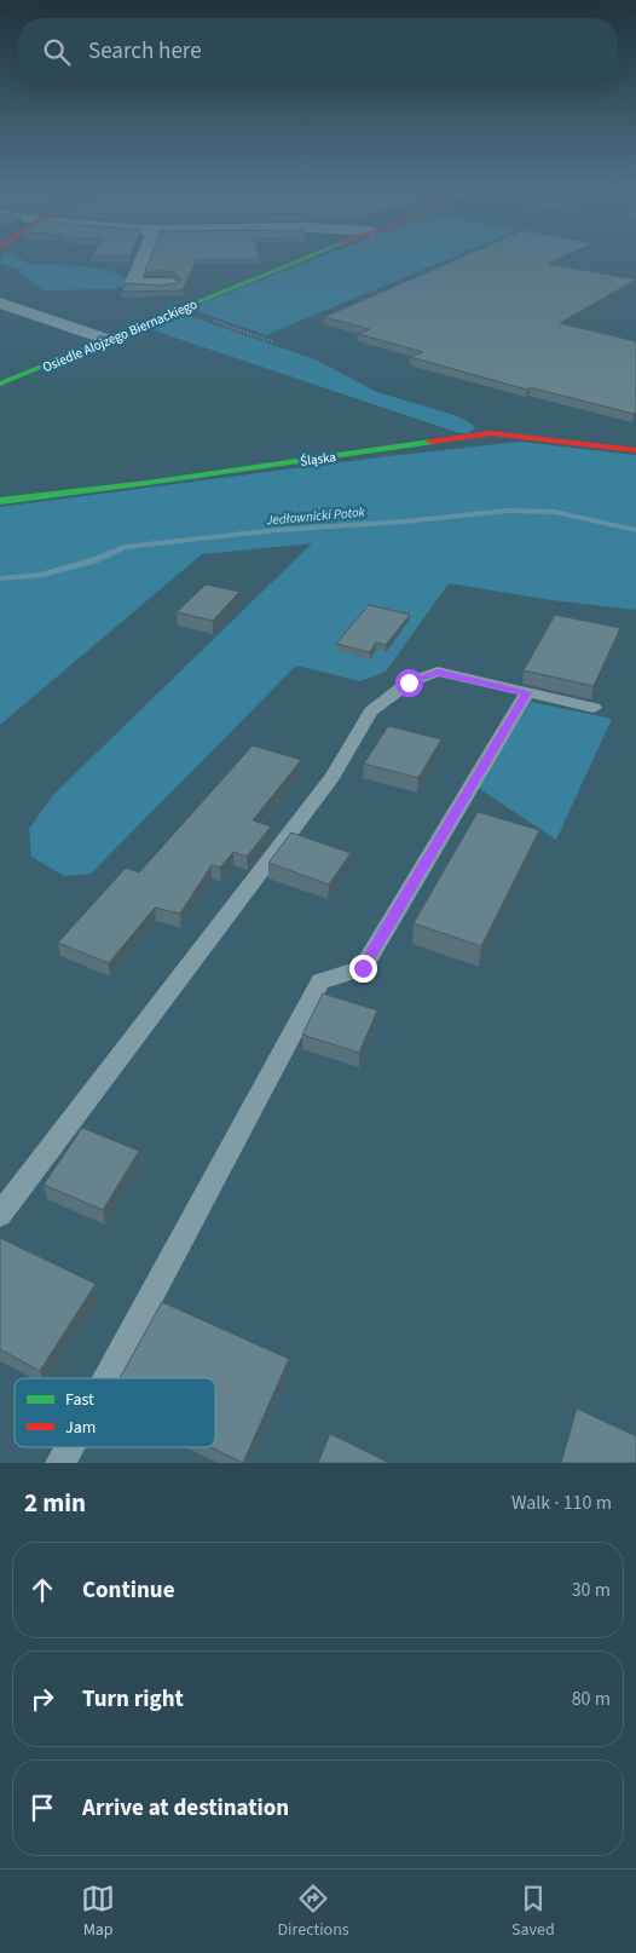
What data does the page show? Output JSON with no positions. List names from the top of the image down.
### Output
{
  "streets": {
    "street": ["Osiedle Alojzego Biernackiego", "Śląska"]
  },
  "water": ["Jedłownicki Potok"],
  "legend": ["Fast", "Jam"],
  "page": {
    "search": "Search here",
    "heading": ["2 min", "Walk · 110 m"],
    "list": [
      ["Continue", "30 m"],
      ["Turn right", "80 m"],
      "Arrive at destination"
    ],
    "nav": ["Map", "Directions", "Saved"]
  }
}
